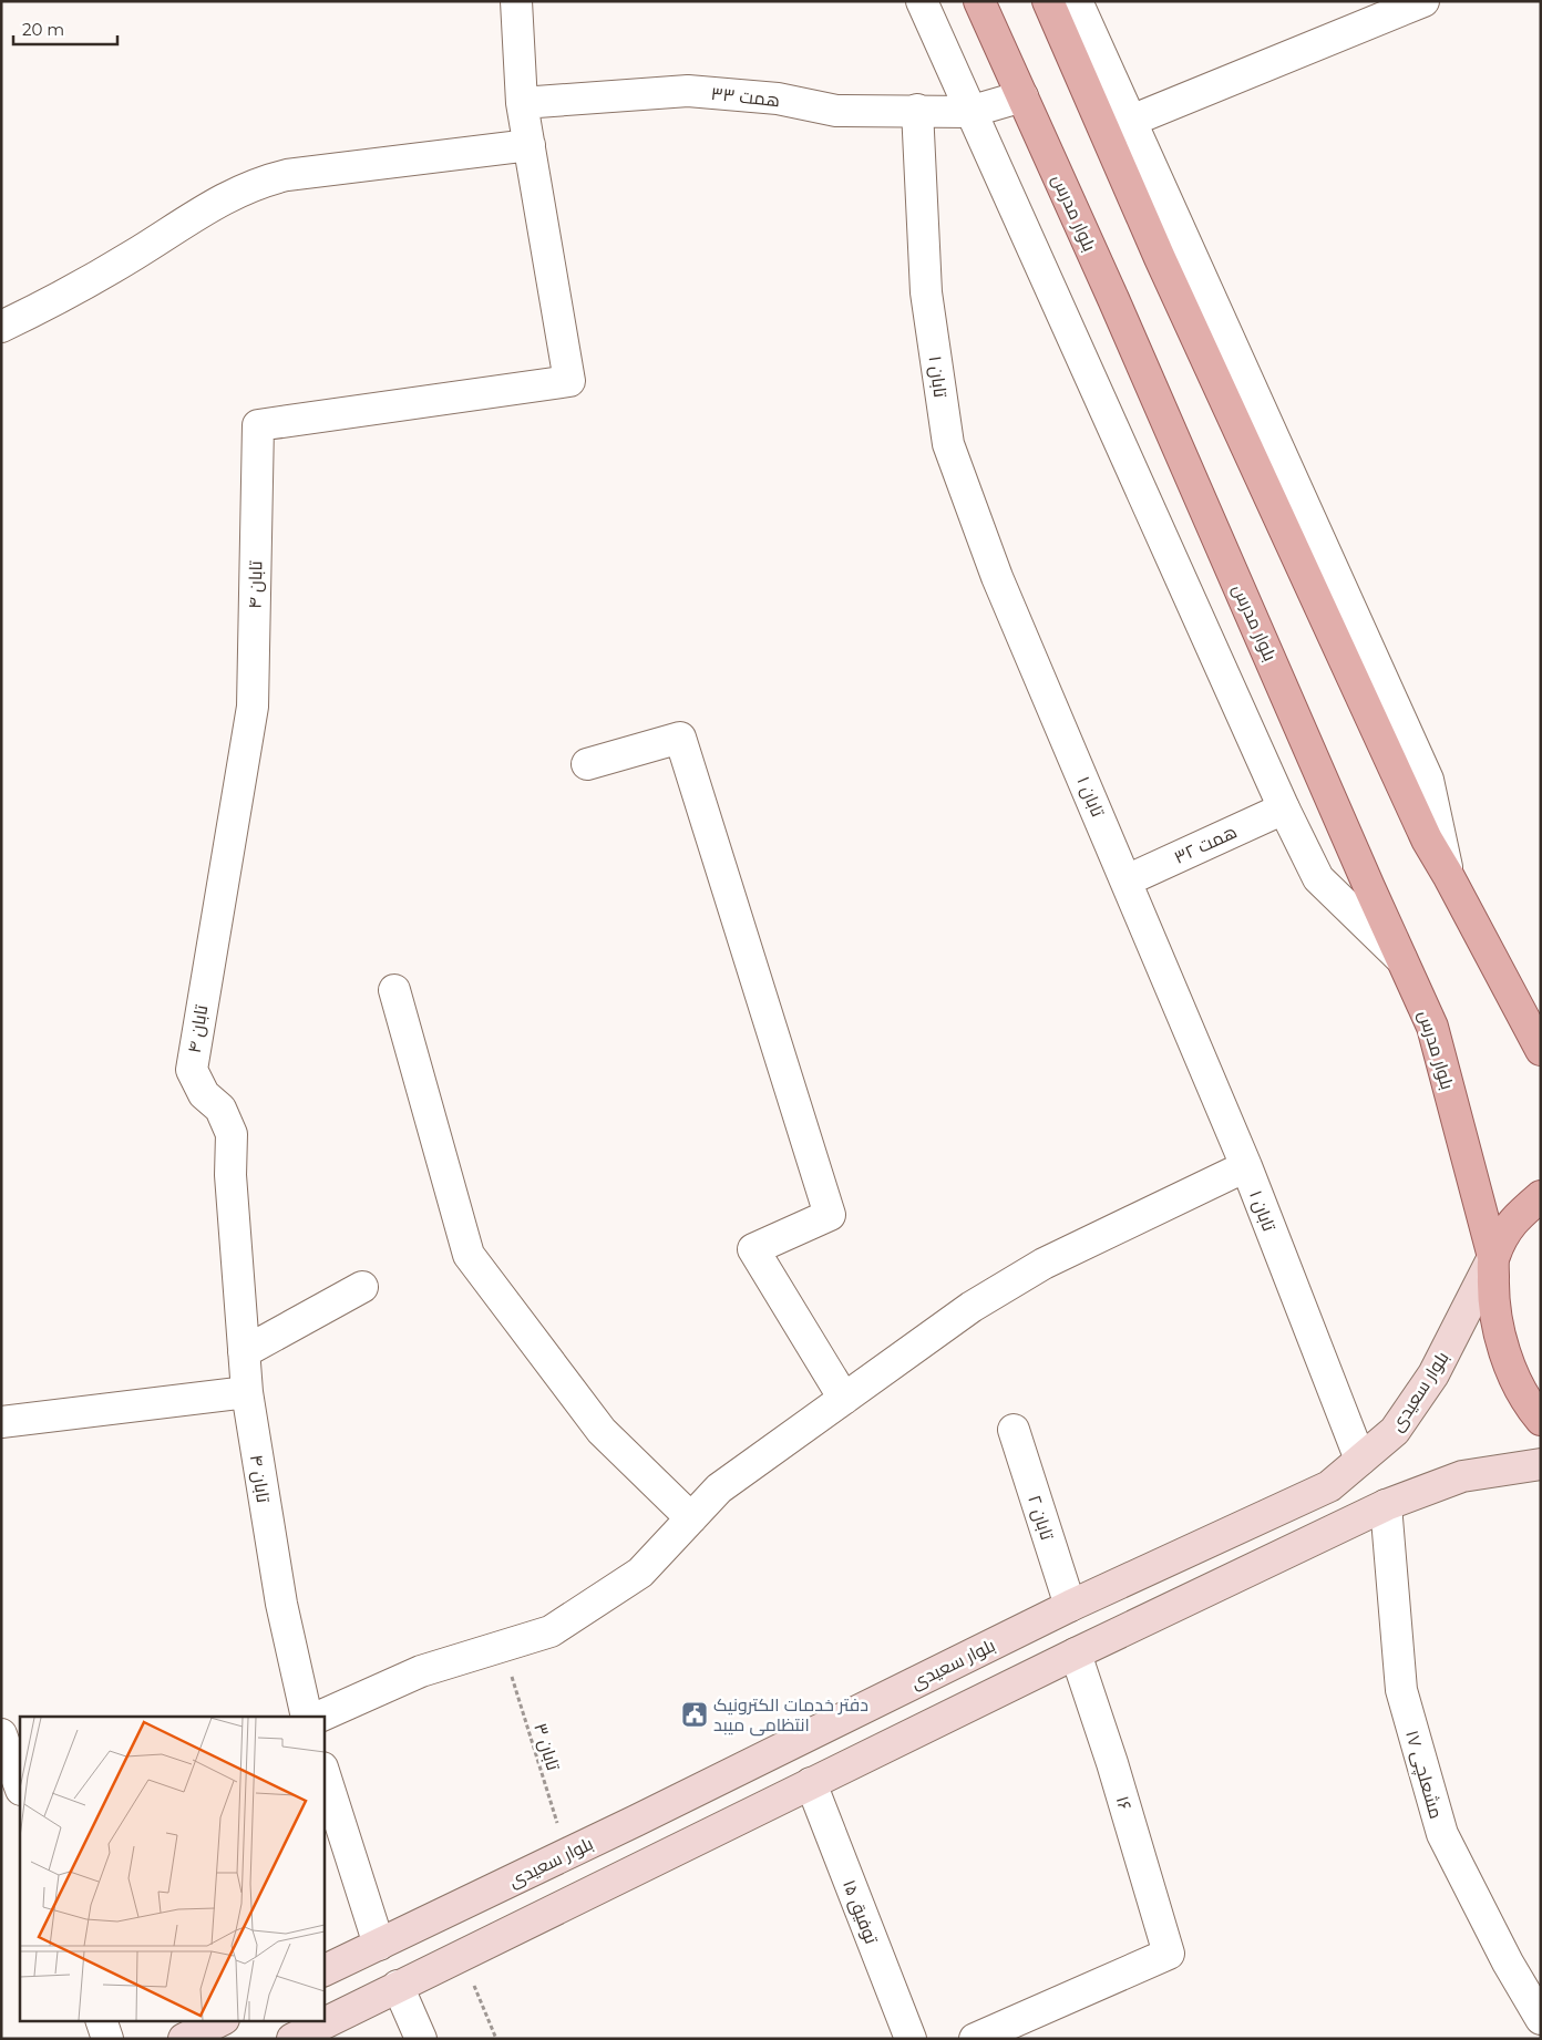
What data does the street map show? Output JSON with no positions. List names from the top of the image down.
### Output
{
  "streets": {
    "main road": ["بلوار مدرس", "بلوار سعیدی"],
    "street": [
      "همت ۳۳",
      "تابان ۱",
      "تابان ۴",
      "همت ۳۲",
      "تابان ۲",
      "مشعلچی ۱۷",
      "۱۶",
      "توفیق ۱۵"
    ],
    "path": ["تابان ۳"]
  },
  "crossings": [
    ["همت ۳۳", "بلوار مدرس"],
    ["همت ۳۳", "تابان ۱"],
    ["بلوار مدرس", "بلوار سعیدی"],
    ["تابان ۱", "همت ۳۲"],
    ["تابان ۱", "بلوار سعیدی"],
    ["بلوار سعیدی", "تابان ۲"],
    ["بلوار سعیدی", "تابان ۳"]
  ],
  "places": {
    "public building": ["دفتر خدمات الکترونیک انتظامی میبد"]
  },
  "scale_bar": "20 m"
}
